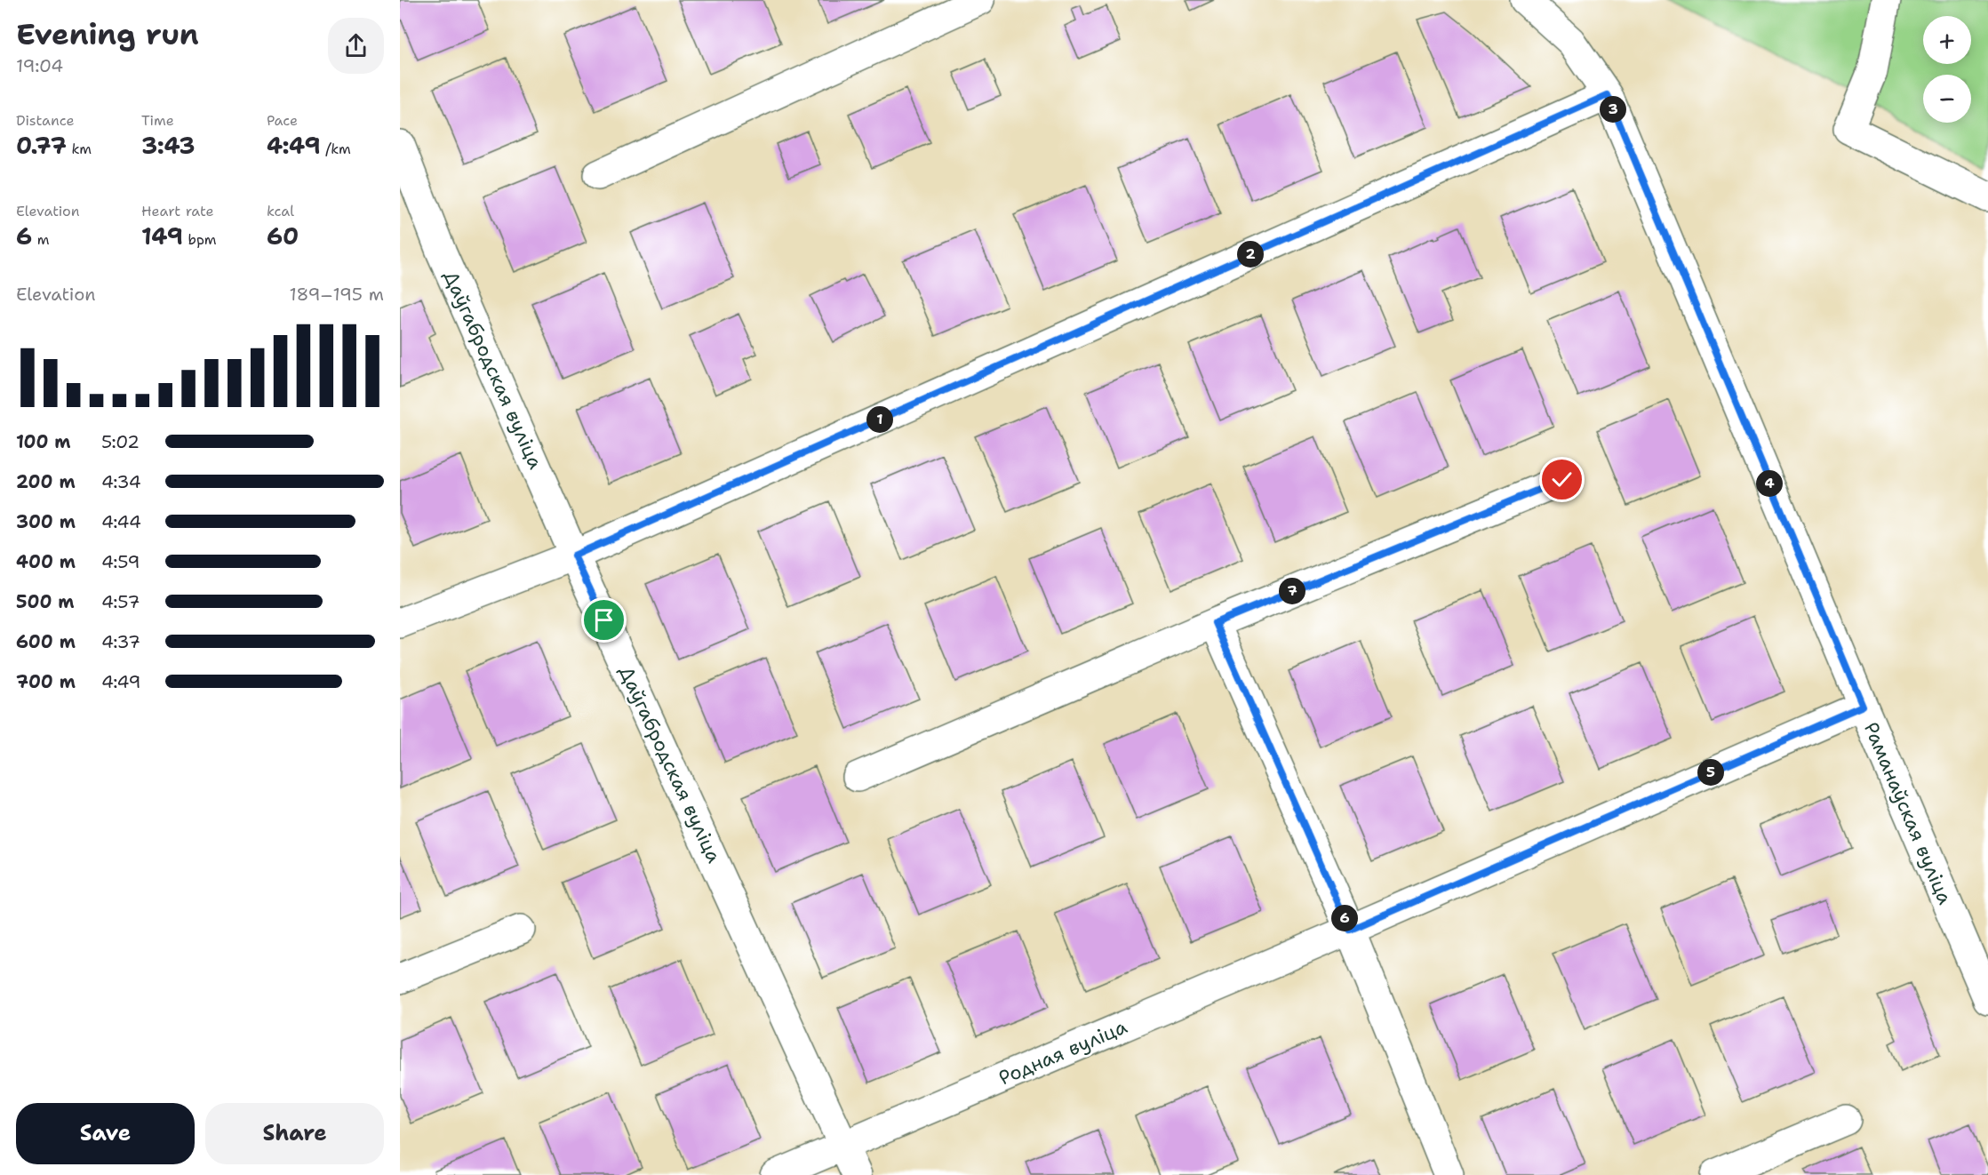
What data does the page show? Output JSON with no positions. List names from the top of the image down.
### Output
{
  "streets": {
    "street": ["Даўгабродская вуліца", "Раманаўская вуліца", "Родная вуліца"]
  },
  "crossings": [
    ["Даўгабродская вуліца", "Родная вуліца"],
    ["Раманаўская вуліца", "Родная вуліца"]
  ],
  "page": {
    "heading": ["Evening run", "19:04"],
    "map_buttons": ["+", "−"],
    "stats": [
      ["Distance", "0.77 km"],
      ["Time", "3:43"],
      ["Pace", "4:49 /km"],
      ["Elevation", "6 m"],
      ["Heart rate", "149 bpm"],
      ["kcal", "60"]
    ],
    "pins": [
      "3",
      "2",
      "1",
      "4",
      "7",
      "5",
      "6"
    ],
    "chart": ["Elevation", "189–195 m"],
    "list": [
      {
        "name": "100 m",
        "note": "5:02"
      },
      {
        "name": "200 m",
        "note": "4:34"
      },
      {
        "name": "300 m",
        "note": "4:44"
      },
      {
        "name": "400 m",
        "note": "4:59"
      },
      {
        "name": "500 m",
        "note": "4:57"
      },
      {
        "name": "600 m",
        "note": "4:37"
      },
      {
        "name": "700 m",
        "note": "4:49"
      }
    ],
    "buttons": ["Save", "Share"]
  }
}
